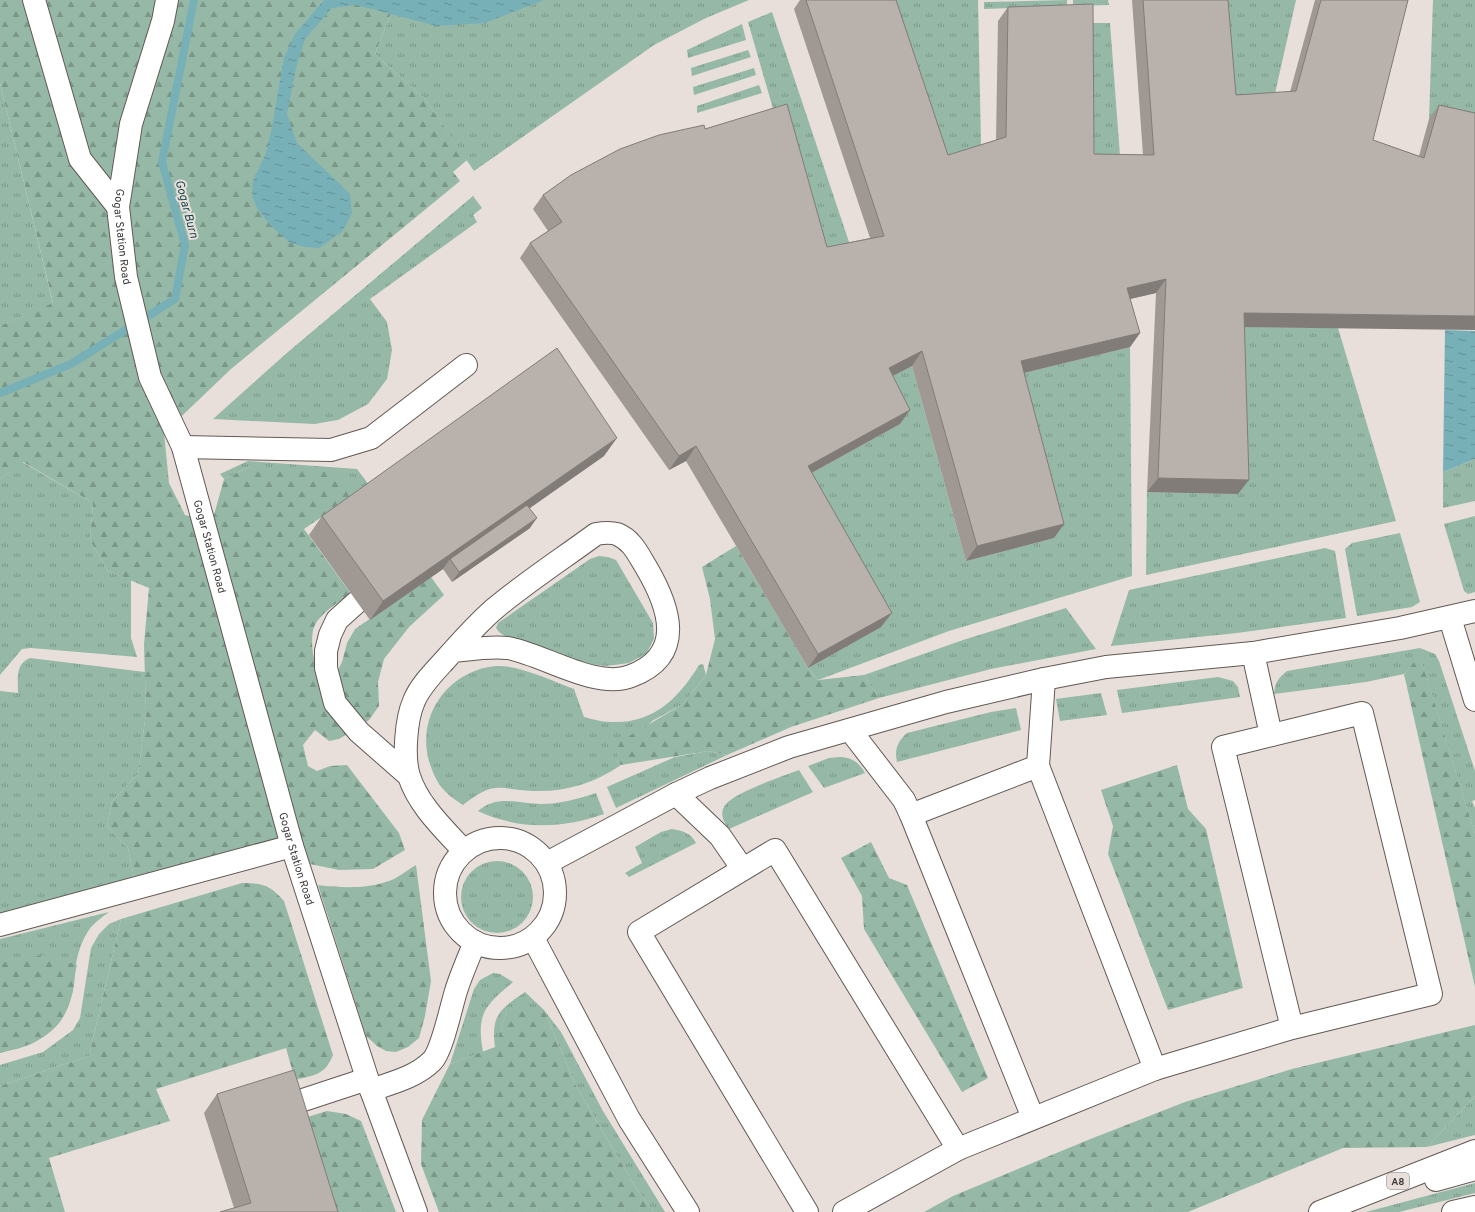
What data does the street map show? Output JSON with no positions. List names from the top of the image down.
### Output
{
  "streets": {
    "street": ["Gogar Station Road", "A8"]
  },
  "water": ["Gogar Burn"]
}
